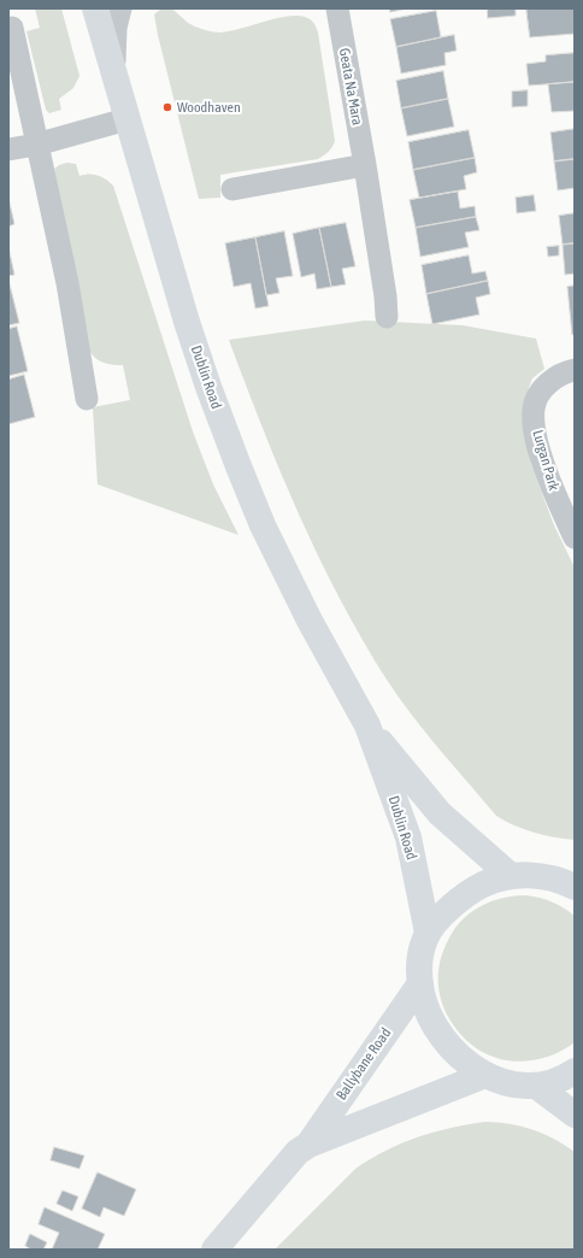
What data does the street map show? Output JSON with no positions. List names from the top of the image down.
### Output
{
  "streets": {
    "main road": ["Dublin Road", "Ballybane Road"],
    "street": ["Geata Na Mara", "Lurgan Park"]
  },
  "places": ["Woodhaven"]
}
